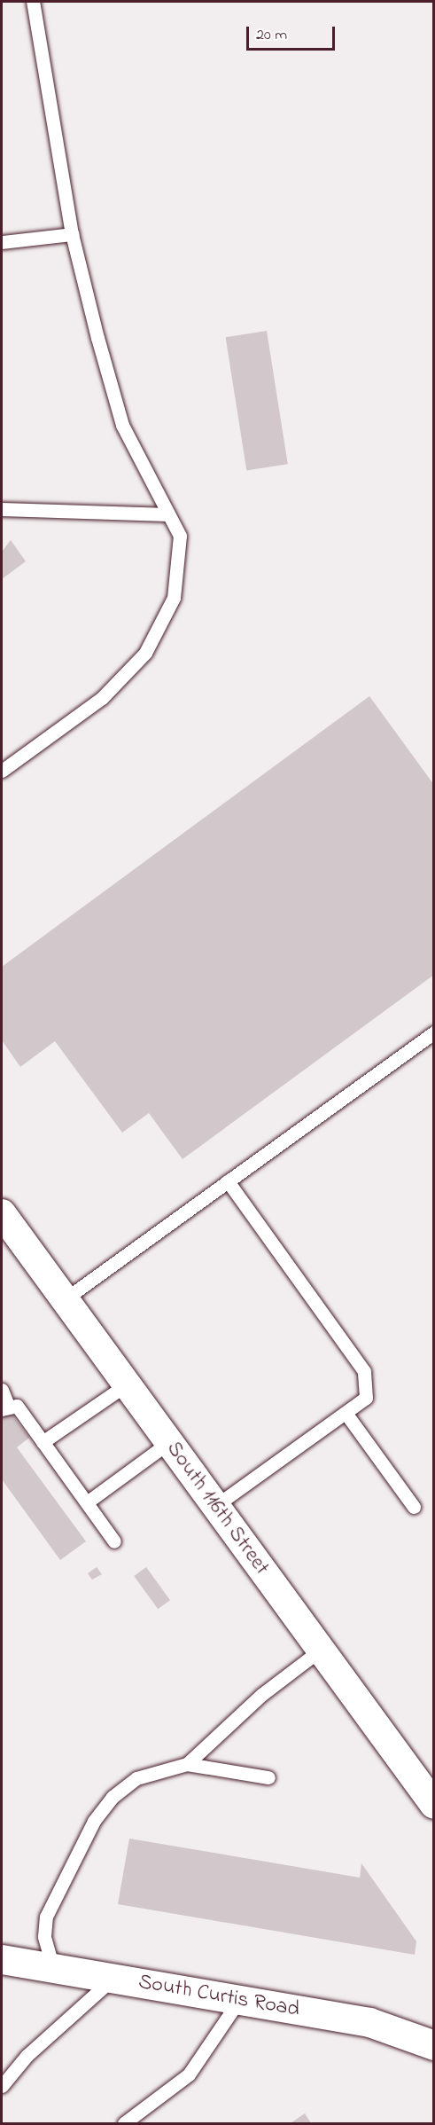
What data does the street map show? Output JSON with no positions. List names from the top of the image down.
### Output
{
  "streets": {
    "street": ["South 116th Street", "South Curtis Road"]
  },
  "scale_bar": "20 m"
}
